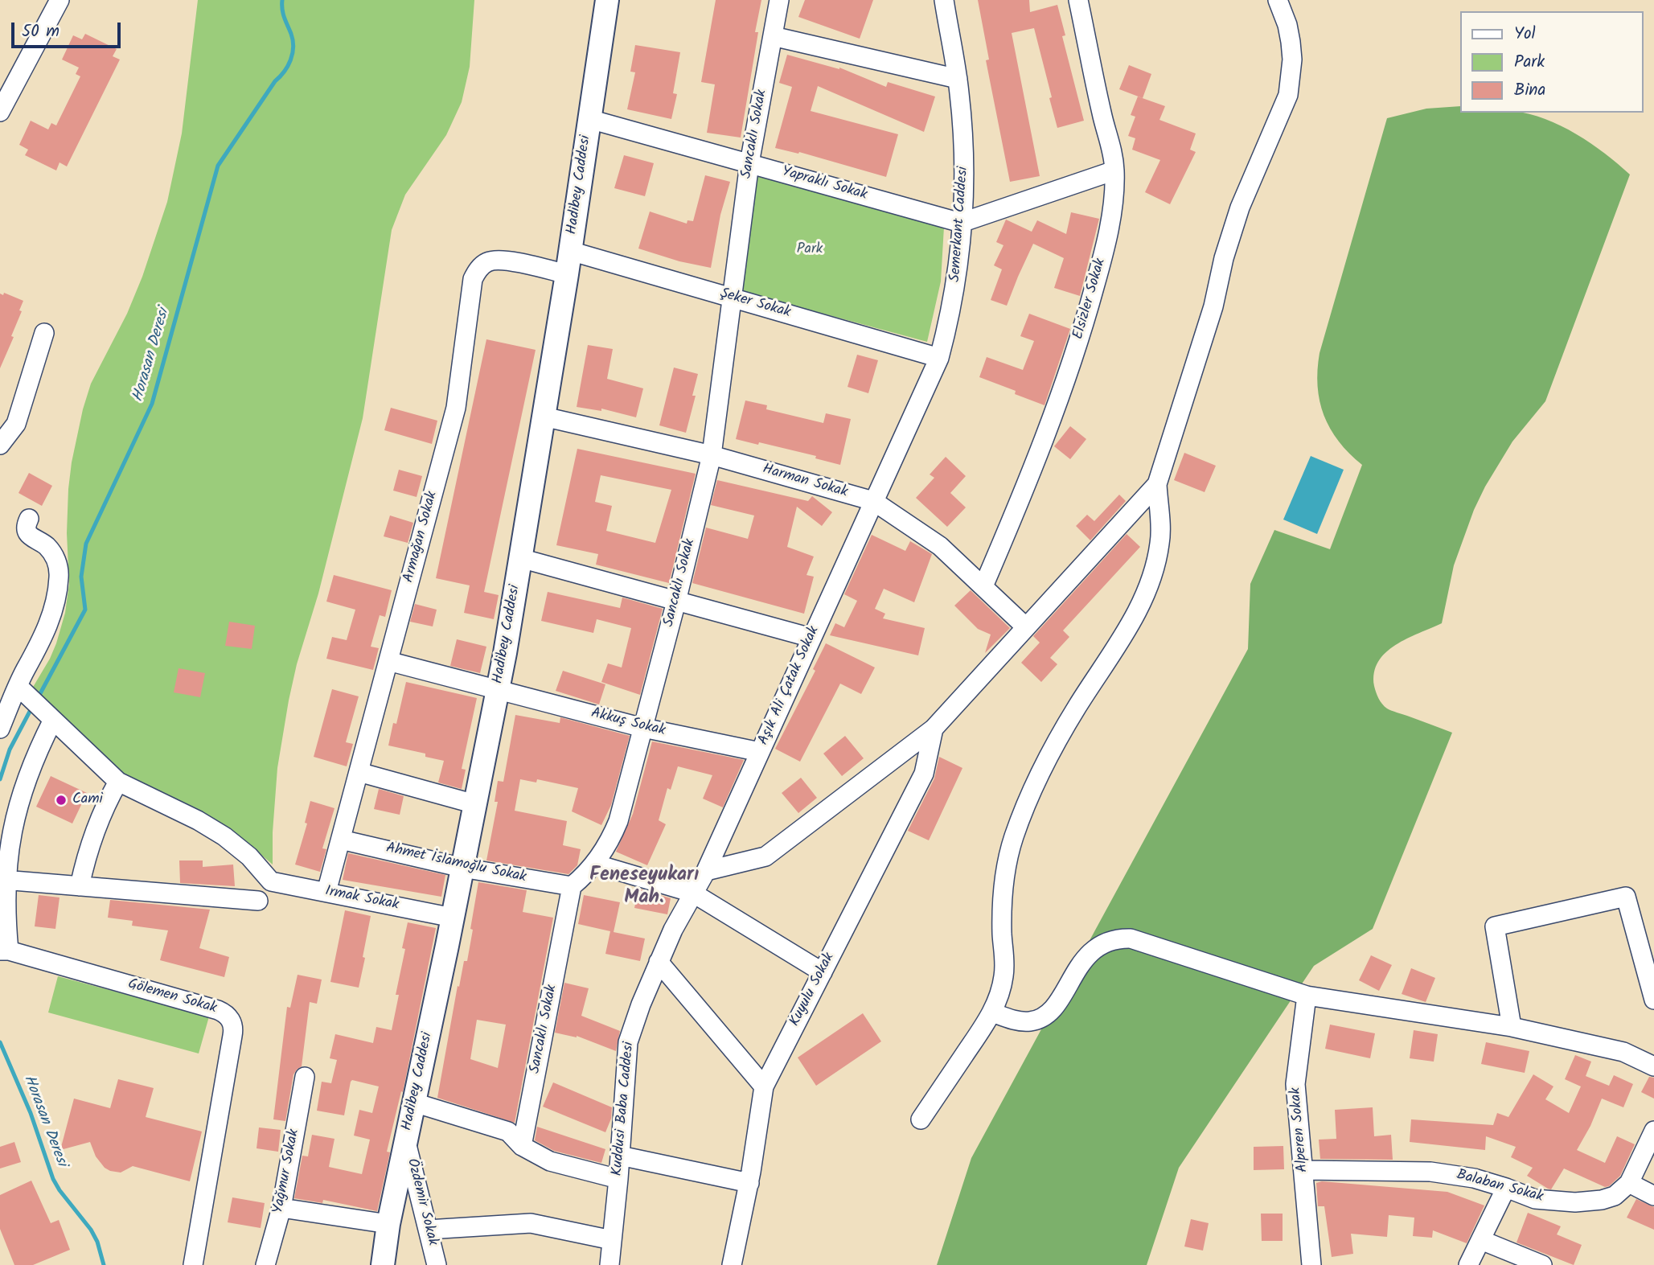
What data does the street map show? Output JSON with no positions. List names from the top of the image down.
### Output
{
  "streets": {
    "main road": ["Hadibey Caddesi"],
    "street": [
      "Sancaklı Sokak",
      "Yapraklı Sokak",
      "Semerkant Caddesi",
      "Elsizler Sokak",
      "Şeker Sokak",
      "Harman Sokak",
      "Armağan Sokak",
      "Aşık Ali Çatak Sokak",
      "Akkuş Sokak",
      "Ahmet İslamoğlu Sokak",
      "Irmak Sokak",
      "Kuyulu Sokak",
      "Gölemen Sokak",
      "Kuddusi Baba Caddesi",
      "Alperen Sokak",
      "Yağmur Sokak",
      "Balaban Sokak",
      "Özdemir Sokak"
    ]
  },
  "crossings": [
    ["Sancaklı Sokak", "Yapraklı Sokak"],
    ["Sancaklı Sokak", "Şeker Sokak"],
    ["Sancaklı Sokak", "Harman Sokak"],
    ["Sancaklı Sokak", "Akkuş Sokak"],
    ["Sancaklı Sokak", "Ahmet İslamoğlu Sokak"],
    ["Yapraklı Sokak", "Hadibey Caddesi"],
    ["Yapraklı Sokak", "Semerkant Caddesi"],
    ["Hadibey Caddesi", "Şeker Sokak"],
    ["Hadibey Caddesi", "Harman Sokak"],
    ["Hadibey Caddesi", "Armağan Sokak"],
    ["Hadibey Caddesi", "Akkuş Sokak"],
    ["Hadibey Caddesi", "Ahmet İslamoğlu Sokak"],
    ["Hadibey Caddesi", "Irmak Sokak"],
    ["Hadibey Caddesi", "Özdemir Sokak"],
    ["Semerkant Caddesi", "Şeker Sokak"],
    ["Semerkant Caddesi", "Harman Sokak"],
    ["Semerkant Caddesi", "Aşık Ali Çatak Sokak"],
    ["Elsizler Sokak", "Harman Sokak"],
    ["Harman Sokak", "Aşık Ali Çatak Sokak"],
    ["Armağan Sokak", "Akkuş Sokak"],
    ["Armağan Sokak", "Ahmet İslamoğlu Sokak"],
    ["Armağan Sokak", "Irmak Sokak"],
    ["Aşık Ali Çatak Sokak", "Akkuş Sokak"],
    ["Aşık Ali Çatak Sokak", "Kuddusi Baba Caddesi"],
    ["Alperen Sokak", "Balaban Sokak"]
  ],
  "districts": ["Feneseyukarı Mah."],
  "water": ["Horasan Deresi"],
  "parks": ["Park"],
  "places": ["Cami"],
  "legend": ["Yol", "Park", "Bina"],
  "scale_bar": "50 m"
}
